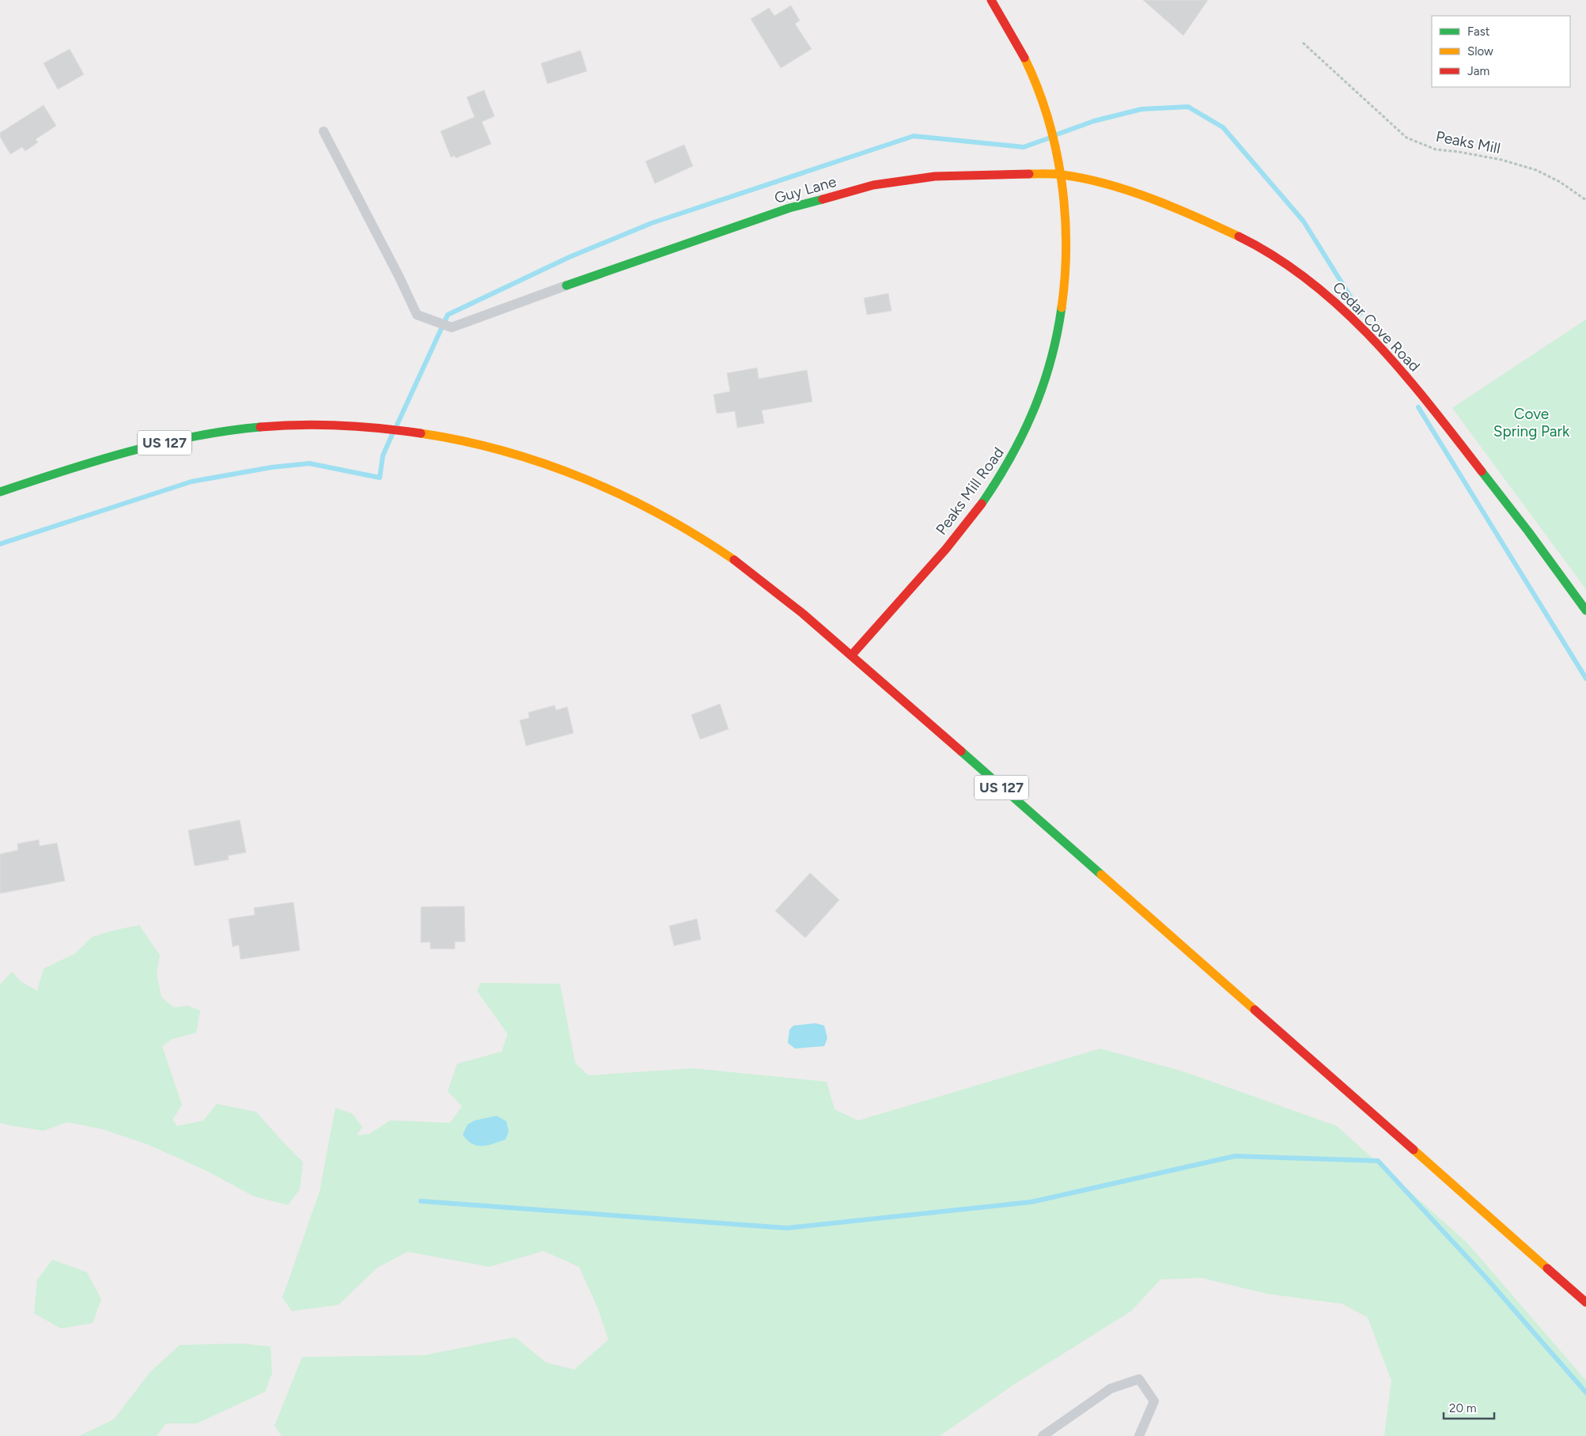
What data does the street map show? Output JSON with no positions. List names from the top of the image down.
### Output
{
  "streets": {
    "main road": [
      "Guy Lane",
      "Cedar Cove Road",
      "US 127",
      "Peaks Mill Road"
    ],
    "path": ["Peaks Mill"]
  },
  "crossings": [
    ["Guy Lane", "Cedar Cove Road"],
    ["Guy Lane", "Peaks Mill Road"],
    ["Cedar Cove Road", "Peaks Mill Road"],
    ["US 127", "Peaks Mill Road"]
  ],
  "parks": ["Cove Spring Park"],
  "legend": ["Fast", "Slow", "Jam"],
  "scale_bar": "20 m"
}
